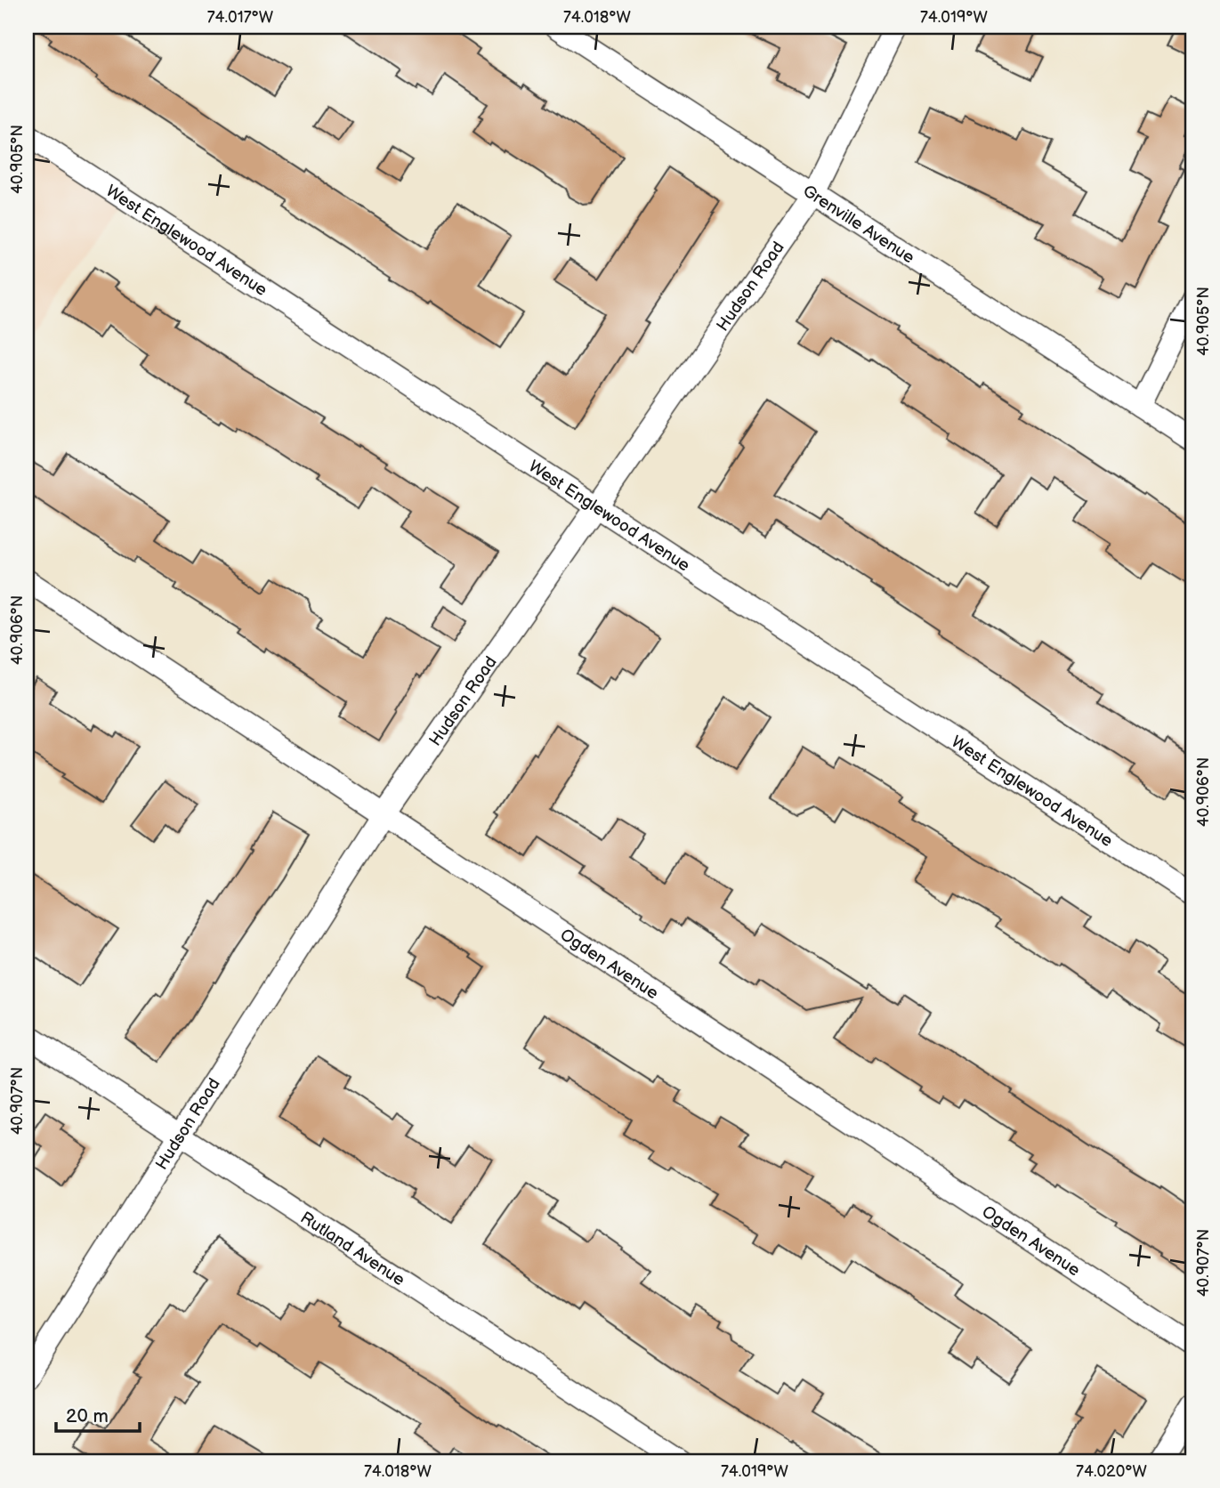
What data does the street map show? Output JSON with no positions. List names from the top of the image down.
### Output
{
  "streets": {
    "street": [
      "Grenville Avenue",
      "West Englewood Avenue",
      "Hudson Road",
      "Ogden Avenue",
      "Rutland Avenue"
    ]
  },
  "crossings": [
    ["Grenville Avenue", "Hudson Road"],
    ["West Englewood Avenue", "Hudson Road"],
    ["Hudson Road", "Ogden Avenue"],
    ["Hudson Road", "Rutland Avenue"]
  ],
  "scale_bar": "20 m",
  "coordinates": [
    "74.017°W",
    "74.018°W",
    "74.019°W",
    "40.905°N",
    "40.906°N",
    "40.907°N",
    "74.020°W"
  ]
}
